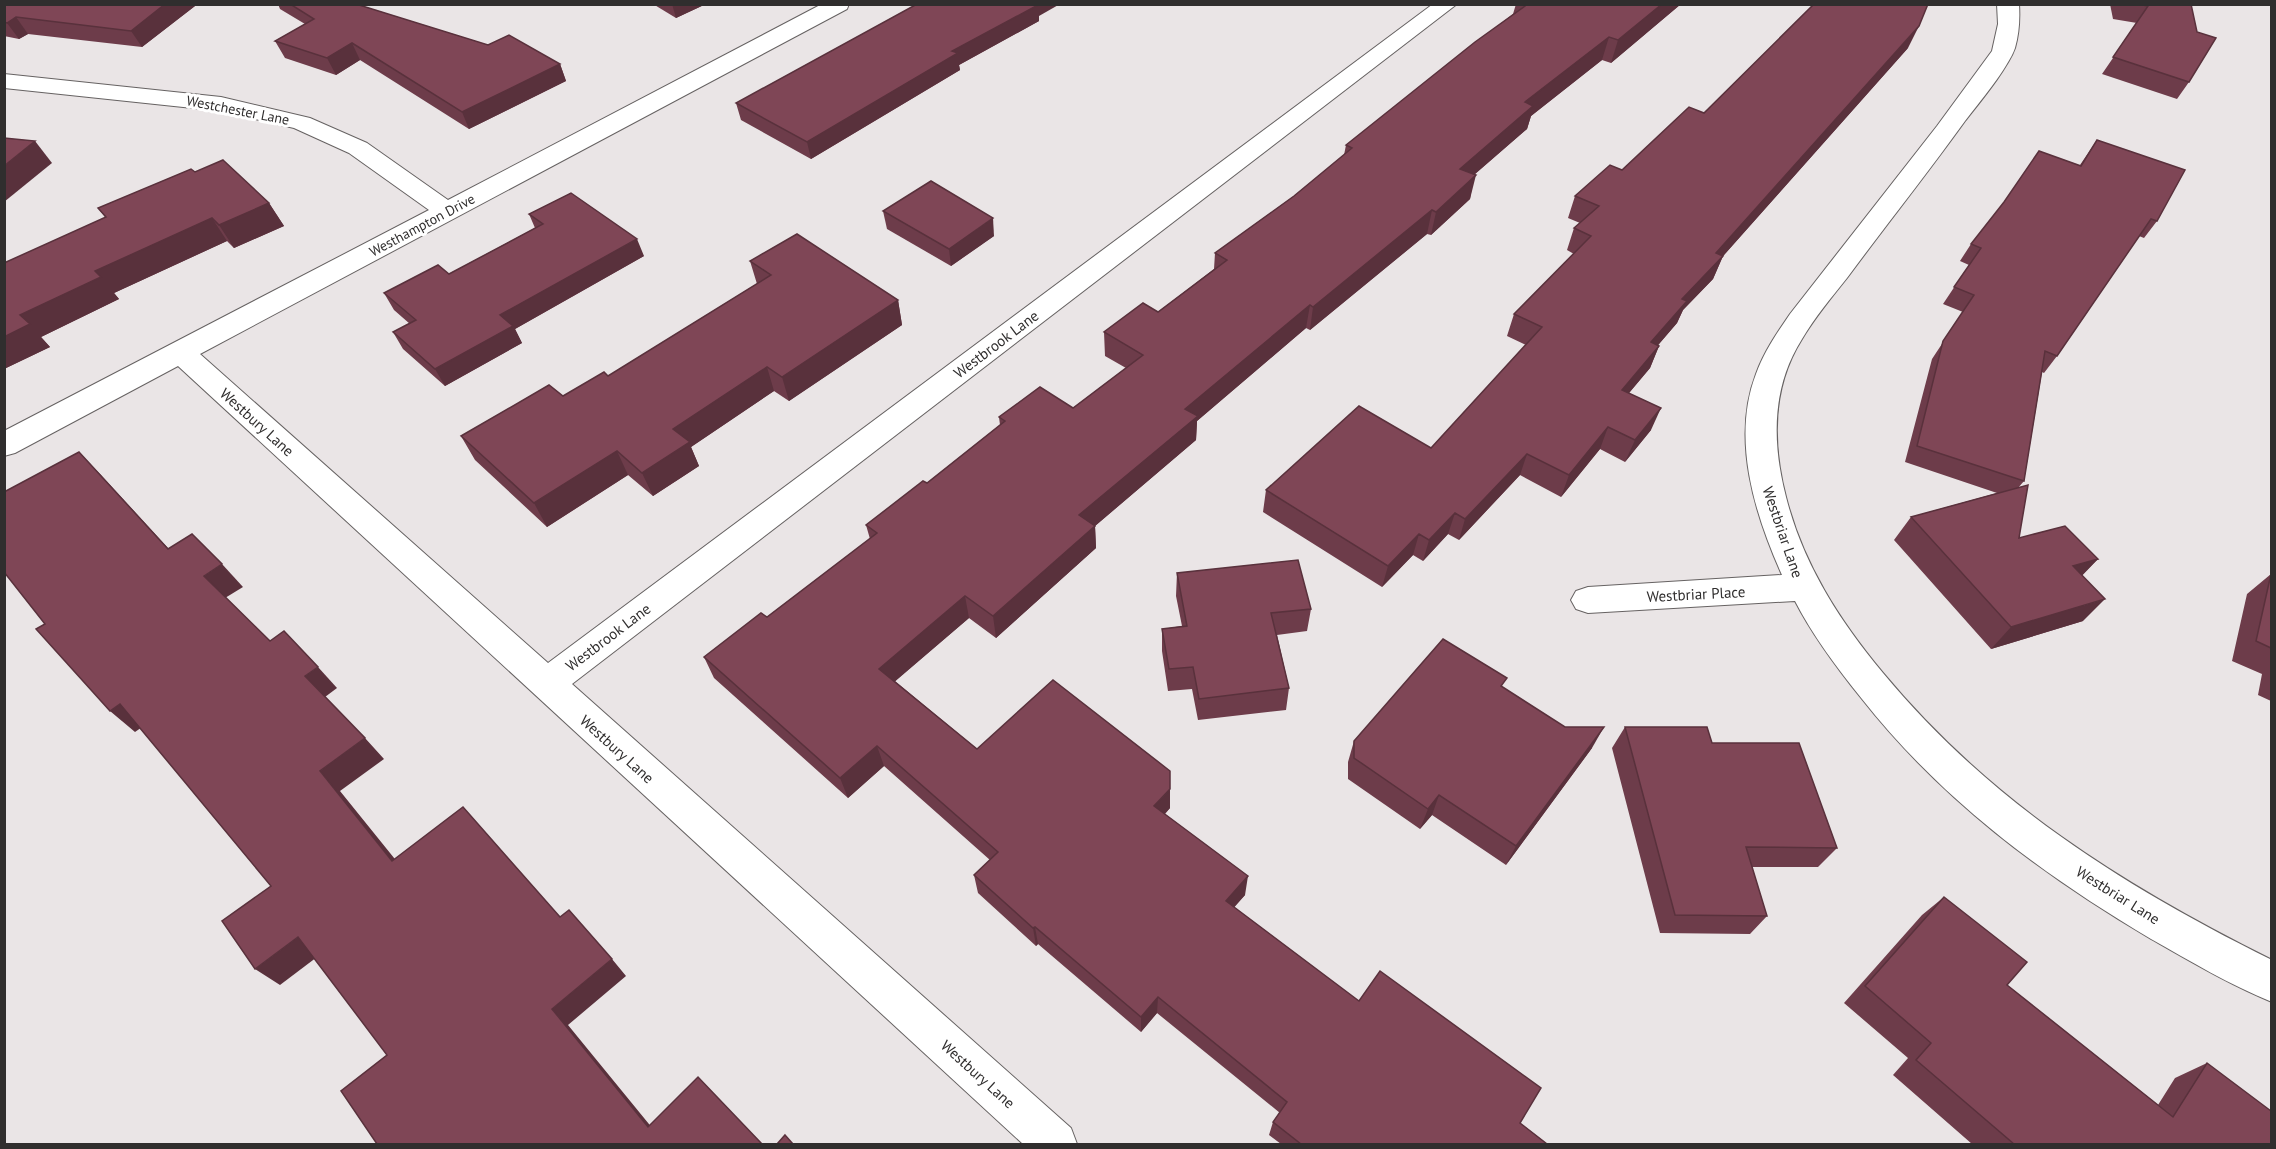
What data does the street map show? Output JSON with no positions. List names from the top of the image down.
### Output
{
  "streets": {
    "street": [
      "Westchester Lane",
      "Westhampton Drive",
      "Westbrook Lane",
      "Westbury Lane",
      "Westbriar Lane",
      "Westbriar Place"
    ]
  },
  "crossings": [
    ["Westchester Lane", "Westhampton Drive"],
    ["Westhampton Drive", "Westbury Lane"],
    ["Westbrook Lane", "Westbury Lane"],
    ["Westbriar Lane", "Westbriar Place"]
  ]
}
